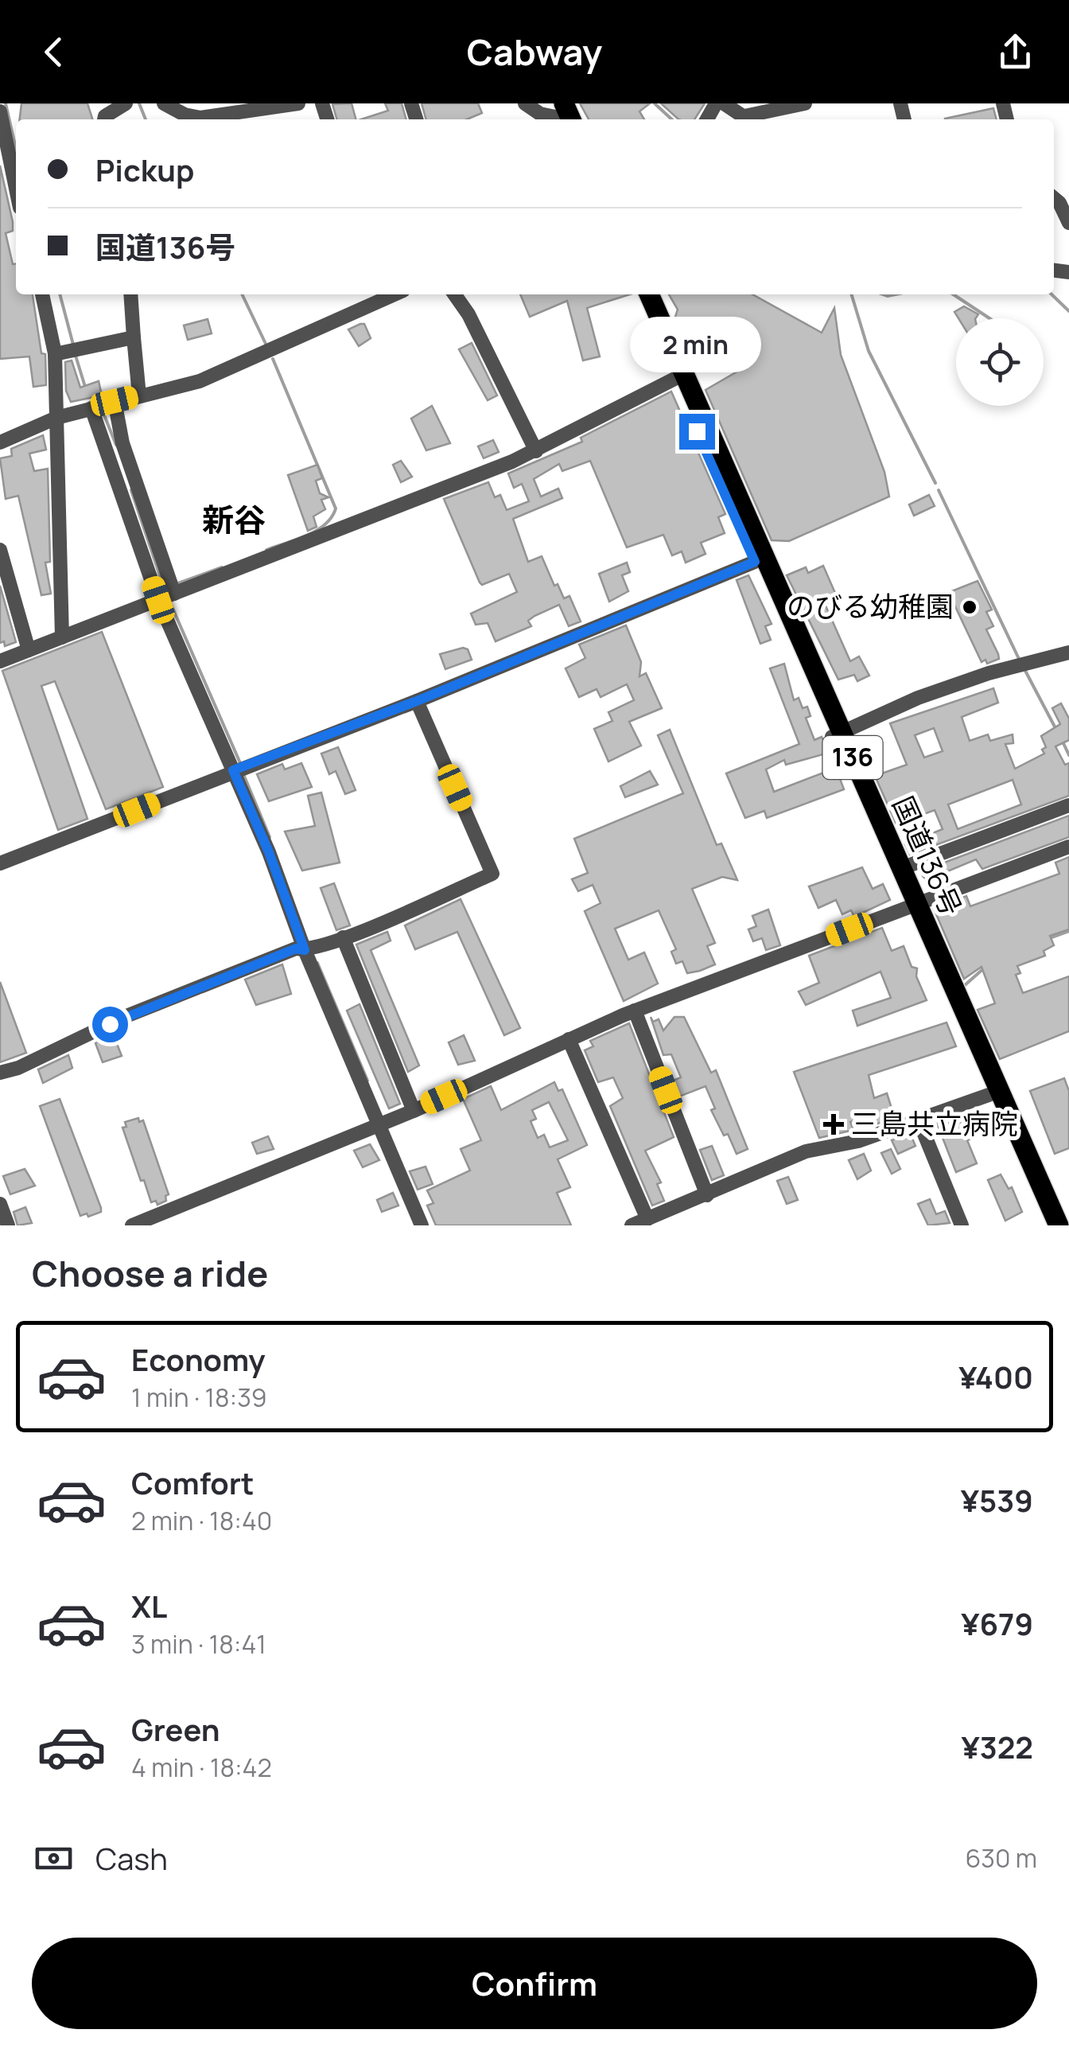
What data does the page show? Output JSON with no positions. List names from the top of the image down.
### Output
{
  "streets": {
    "highway": ["136", "国道136号"]
  },
  "districts": ["新谷"],
  "places": {
    "other": ["のびる幼稚園"],
    "health": ["三島共立病院"]
  },
  "page": {
    "header": "Cabway",
    "banner": ["Pickup", "国道136号"],
    "bubble": "2 min",
    "heading": "Choose a ride",
    "list": [
      {
        "name": "Economy",
        "note": "1 min · 18:39",
        "value": "¥400"
      },
      {
        "name": "Comfort",
        "note": "2 min · 18:40",
        "value": "¥539"
      },
      {
        "name": "XL",
        "note": "3 min · 18:41",
        "value": "¥679"
      },
      {
        "name": "Green",
        "note": "4 min · 18:42",
        "value": "¥322"
      }
    ],
    "pay": ["Cash", "630 m"],
    "buttons": "Confirm"
  }
}
